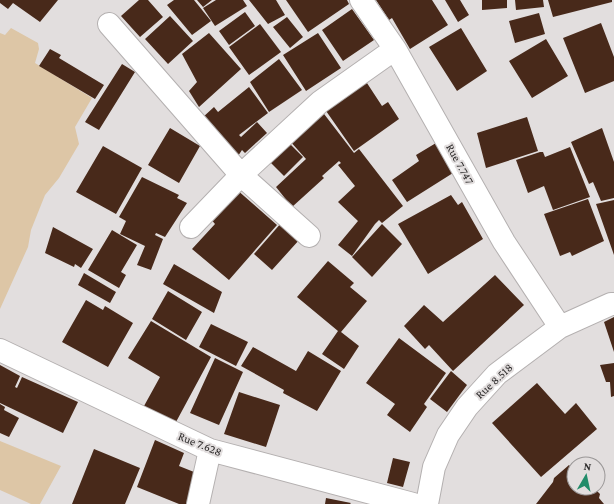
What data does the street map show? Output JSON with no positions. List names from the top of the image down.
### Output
{
  "streets": {
    "street": ["Rue 7.747", "Rue 8.518", "Rue 7.628"]
  },
  "crossings": [
    ["Rue 7.747", "Rue 8.518"]
  ],
  "north": "top"
}
